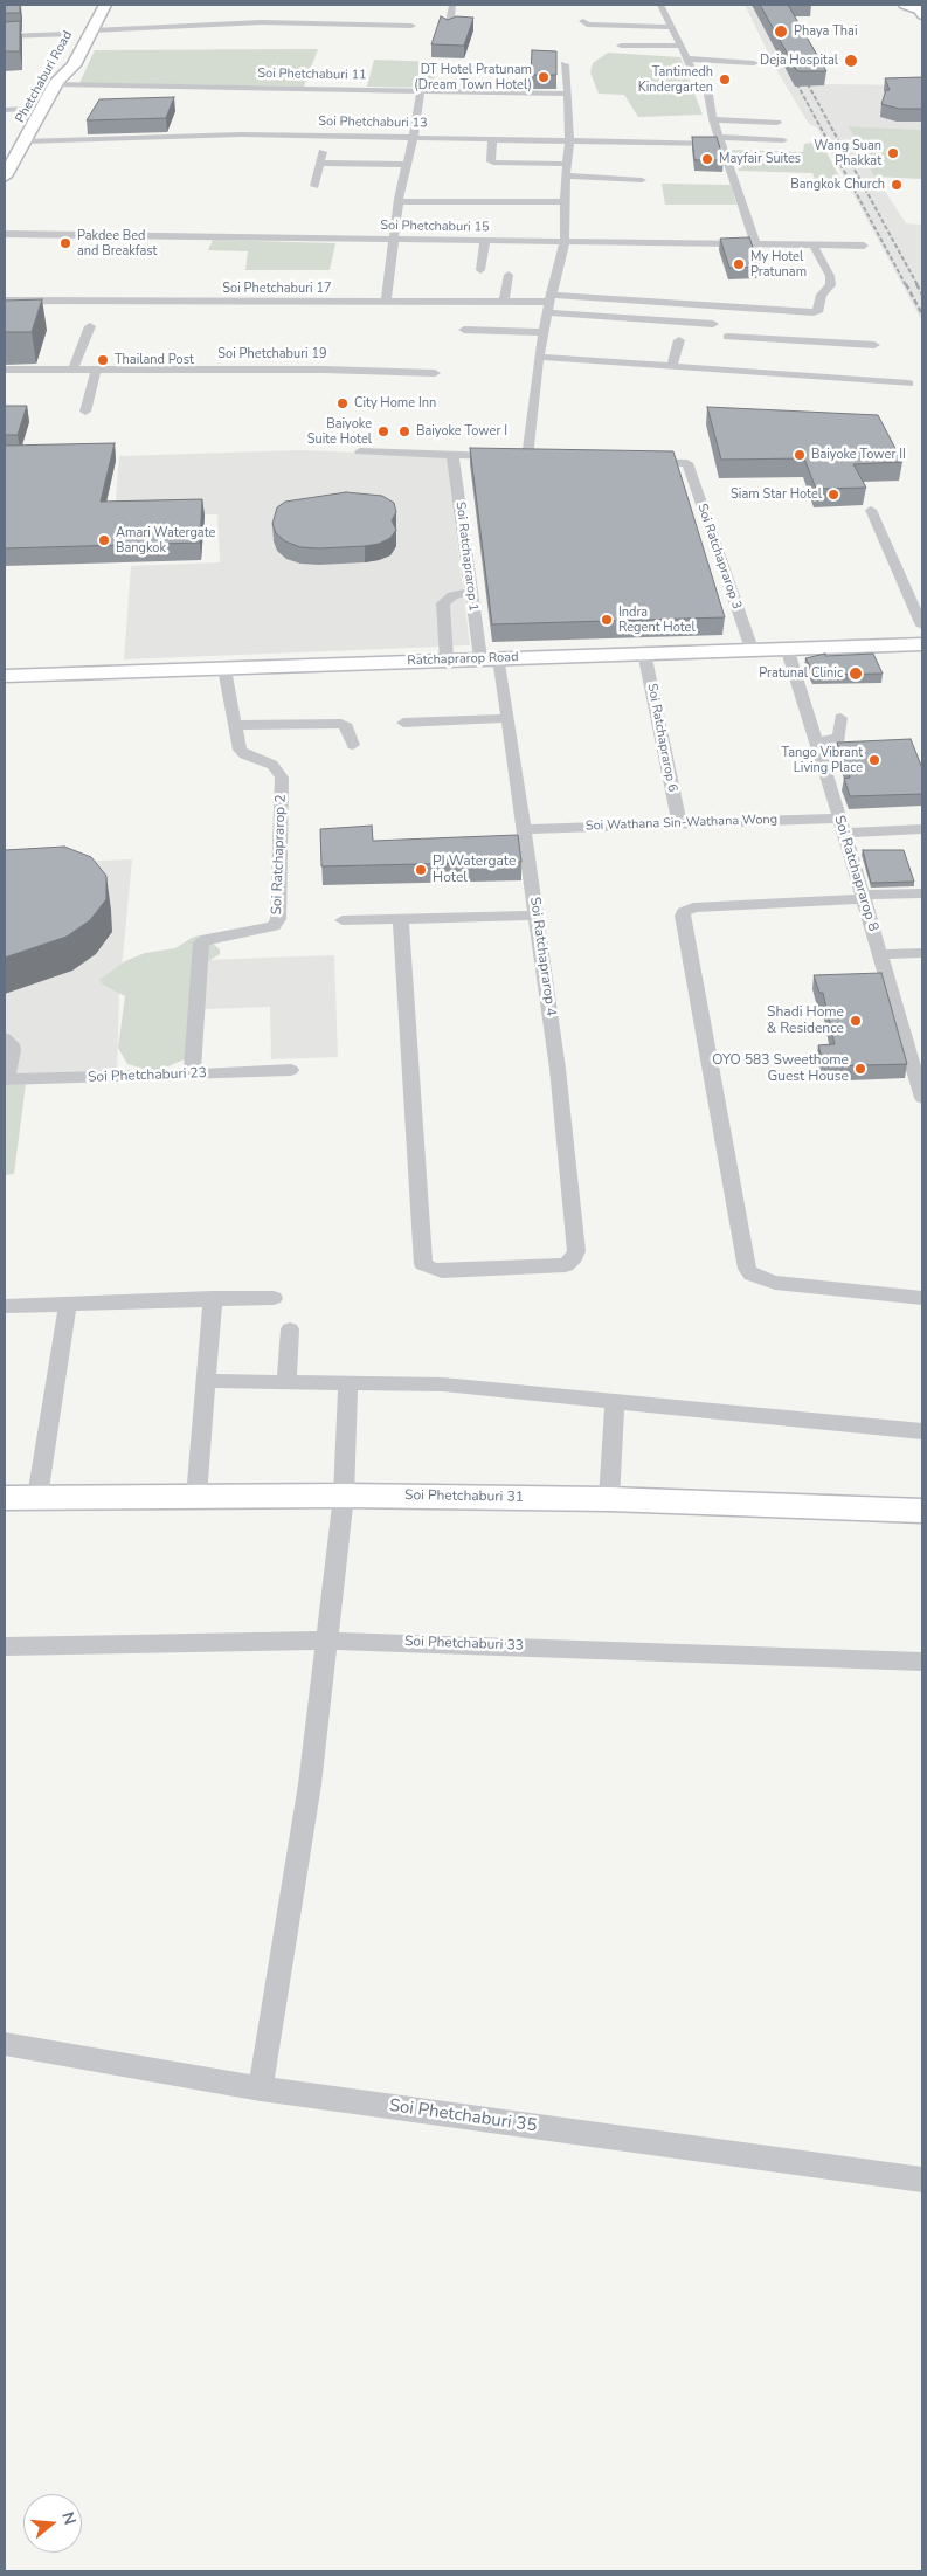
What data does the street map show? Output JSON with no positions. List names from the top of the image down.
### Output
{
  "streets": {
    "main road": ["Phetchaburi Road", "Ratchaprarop Road", "Soi Phetchaburi 31"],
    "street": [
      "Soi Phetchaburi 11",
      "Soi Phetchaburi 13",
      "Soi Phetchaburi 15",
      "Soi Phetchaburi 17",
      "Soi Phetchaburi 19",
      "Soi Ratchaprarop 1",
      "Soi Ratchaprarop 3",
      "Soi Ratchaprarop 6",
      "Soi Wathana Sin-Wathana Wong",
      "Soi Ratchaprarop 2",
      "Soi Ratchaprarop 8",
      "Soi Ratchaprarop 4",
      "Soi Phetchaburi 23",
      "Soi Phetchaburi 33",
      "Soi Phetchaburi 35"
    ]
  },
  "crossings": [
    ["Soi Phetchaburi 11", "Phetchaburi Road"],
    ["Phetchaburi Road", "Soi Phetchaburi 13"],
    ["Soi Ratchaprarop 1", "Ratchaprarop Road"],
    ["Soi Ratchaprarop 3", "Ratchaprarop Road"],
    ["Ratchaprarop Road", "Soi Ratchaprarop 6"],
    ["Ratchaprarop Road", "Soi Ratchaprarop 2"],
    ["Ratchaprarop Road", "Soi Ratchaprarop 8"],
    ["Ratchaprarop Road", "Soi Ratchaprarop 4"],
    ["Soi Ratchaprarop 6", "Soi Wathana Sin-Wathana Wong"],
    ["Soi Wathana Sin-Wathana Wong", "Soi Ratchaprarop 8"],
    ["Soi Wathana Sin-Wathana Wong", "Soi Ratchaprarop 4"],
    ["Soi Ratchaprarop 2", "Soi Phetchaburi 23"]
  ],
  "places": [
    "Phaya Thai",
    "Deja Hospital",
    "DT Hotel Pratunam (Dream Town Hotel)",
    "Tantimedh Kindergarten",
    "Wang Suan Phakkat",
    "Mayfair Suites",
    "Bangkok Church",
    "Pakdee Bed and Breakfast",
    "My Hotel Pratunam",
    "Thailand Post",
    "City Home Inn",
    "Baiyoke Suite Hotel",
    "Baiyoke Tower I",
    "Baiyoke Tower II",
    "Siam Star Hotel",
    "Amari Watergate Bangkok",
    "Indra Regent Hotel",
    "Pratunal Clinic",
    "Tango Vibrant Living Place",
    "PJ Watergate Hotel",
    "Shadi Home & Residence",
    "OYO 583 Sweethome Guest House"
  ],
  "north": "right"
}
